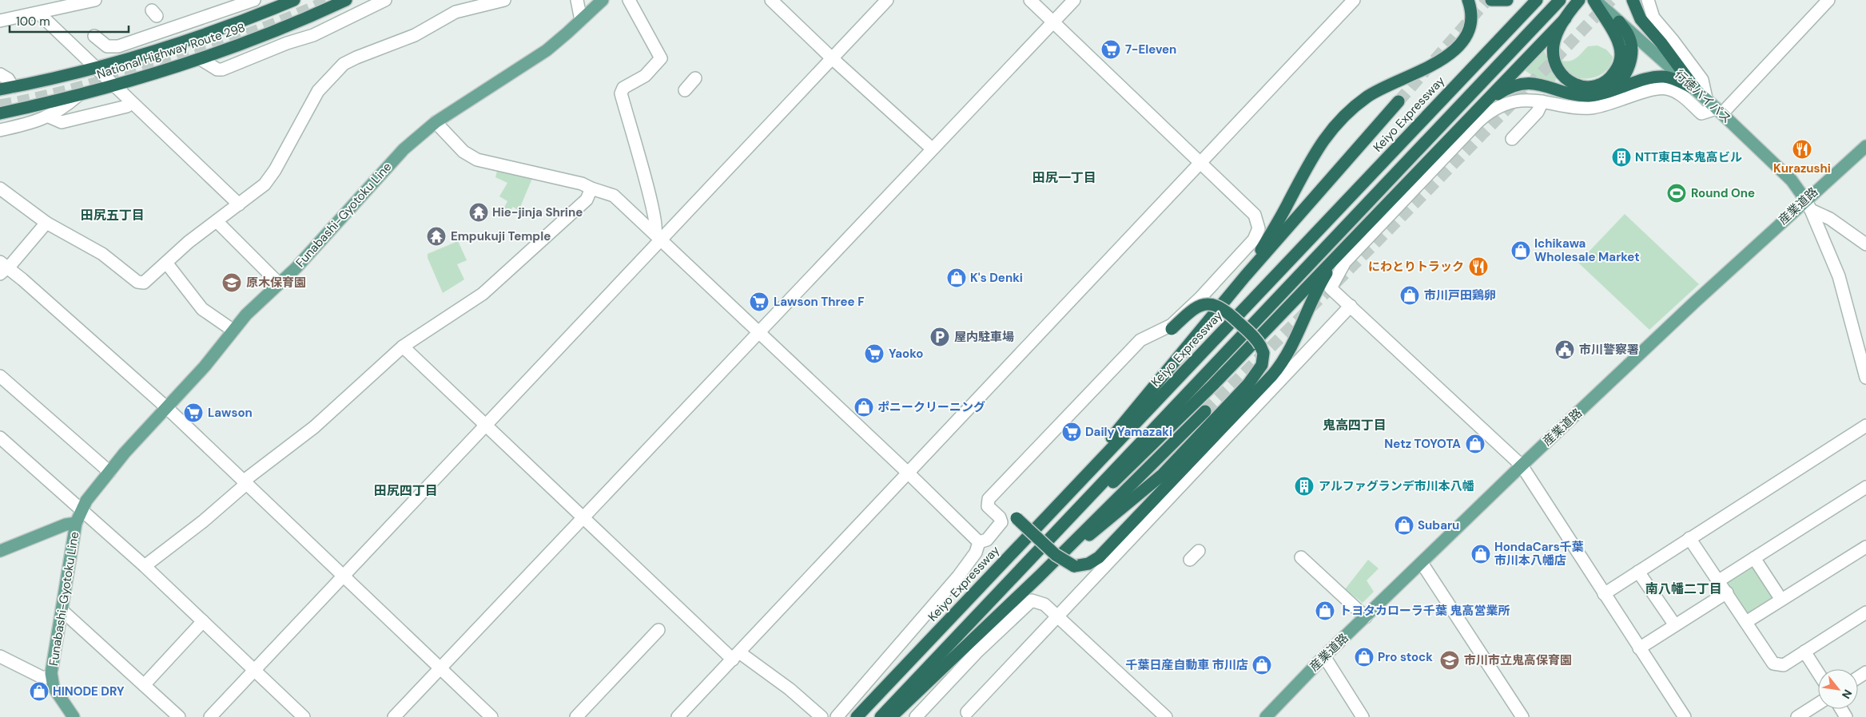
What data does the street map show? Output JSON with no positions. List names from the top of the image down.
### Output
{
  "streets": {
    "highway": ["National Highway Route 298", "Keiyo Expressway"],
    "main road": ["行徳バイパス", "産業道路", "Funabashi-Gyotoku Line"]
  },
  "crossings": [
    ["行徳バイパス", "産業道路"]
  ],
  "districts": [
    "田尻一丁目",
    "田尻五丁目",
    "鬼高四丁目",
    "田尻四丁目",
    "南八幡二丁目"
  ],
  "places": {
    "supermarket": [
      "7-Eleven",
      "Lawson Three F",
      "Yaoko",
      "Lawson",
      "Daily Yamazaki"
    ],
    "restaurant": ["Kurazushi", "にわとりトラック"],
    "building": ["NTT東日本鬼高ビル", "アルファグランデ市川本八幡"],
    "sports": ["Round One"],
    "temple": ["Hie-jinja Shrine", "Empukuji Temple"],
    "shop": [
      "Ichikawa Wholesale Market",
      "K's Denki",
      "市川戸田鶏卵",
      "ポニークリーニング",
      "Netz TOYOTA",
      "Subaru",
      "HondaCars千葉 市川本八幡店",
      "トヨタカローラ千葉 鬼高営業所",
      "Pro stock",
      "千葉日産自動車 市川店",
      "HINODE DRY"
    ],
    "school or university": ["原木保育園", "市川市立鬼高保育園"],
    "parking": ["屋内駐車場"],
    "public building": ["市川警察署"]
  },
  "scale_bar": "100 m",
  "north": "bottom right"
}
